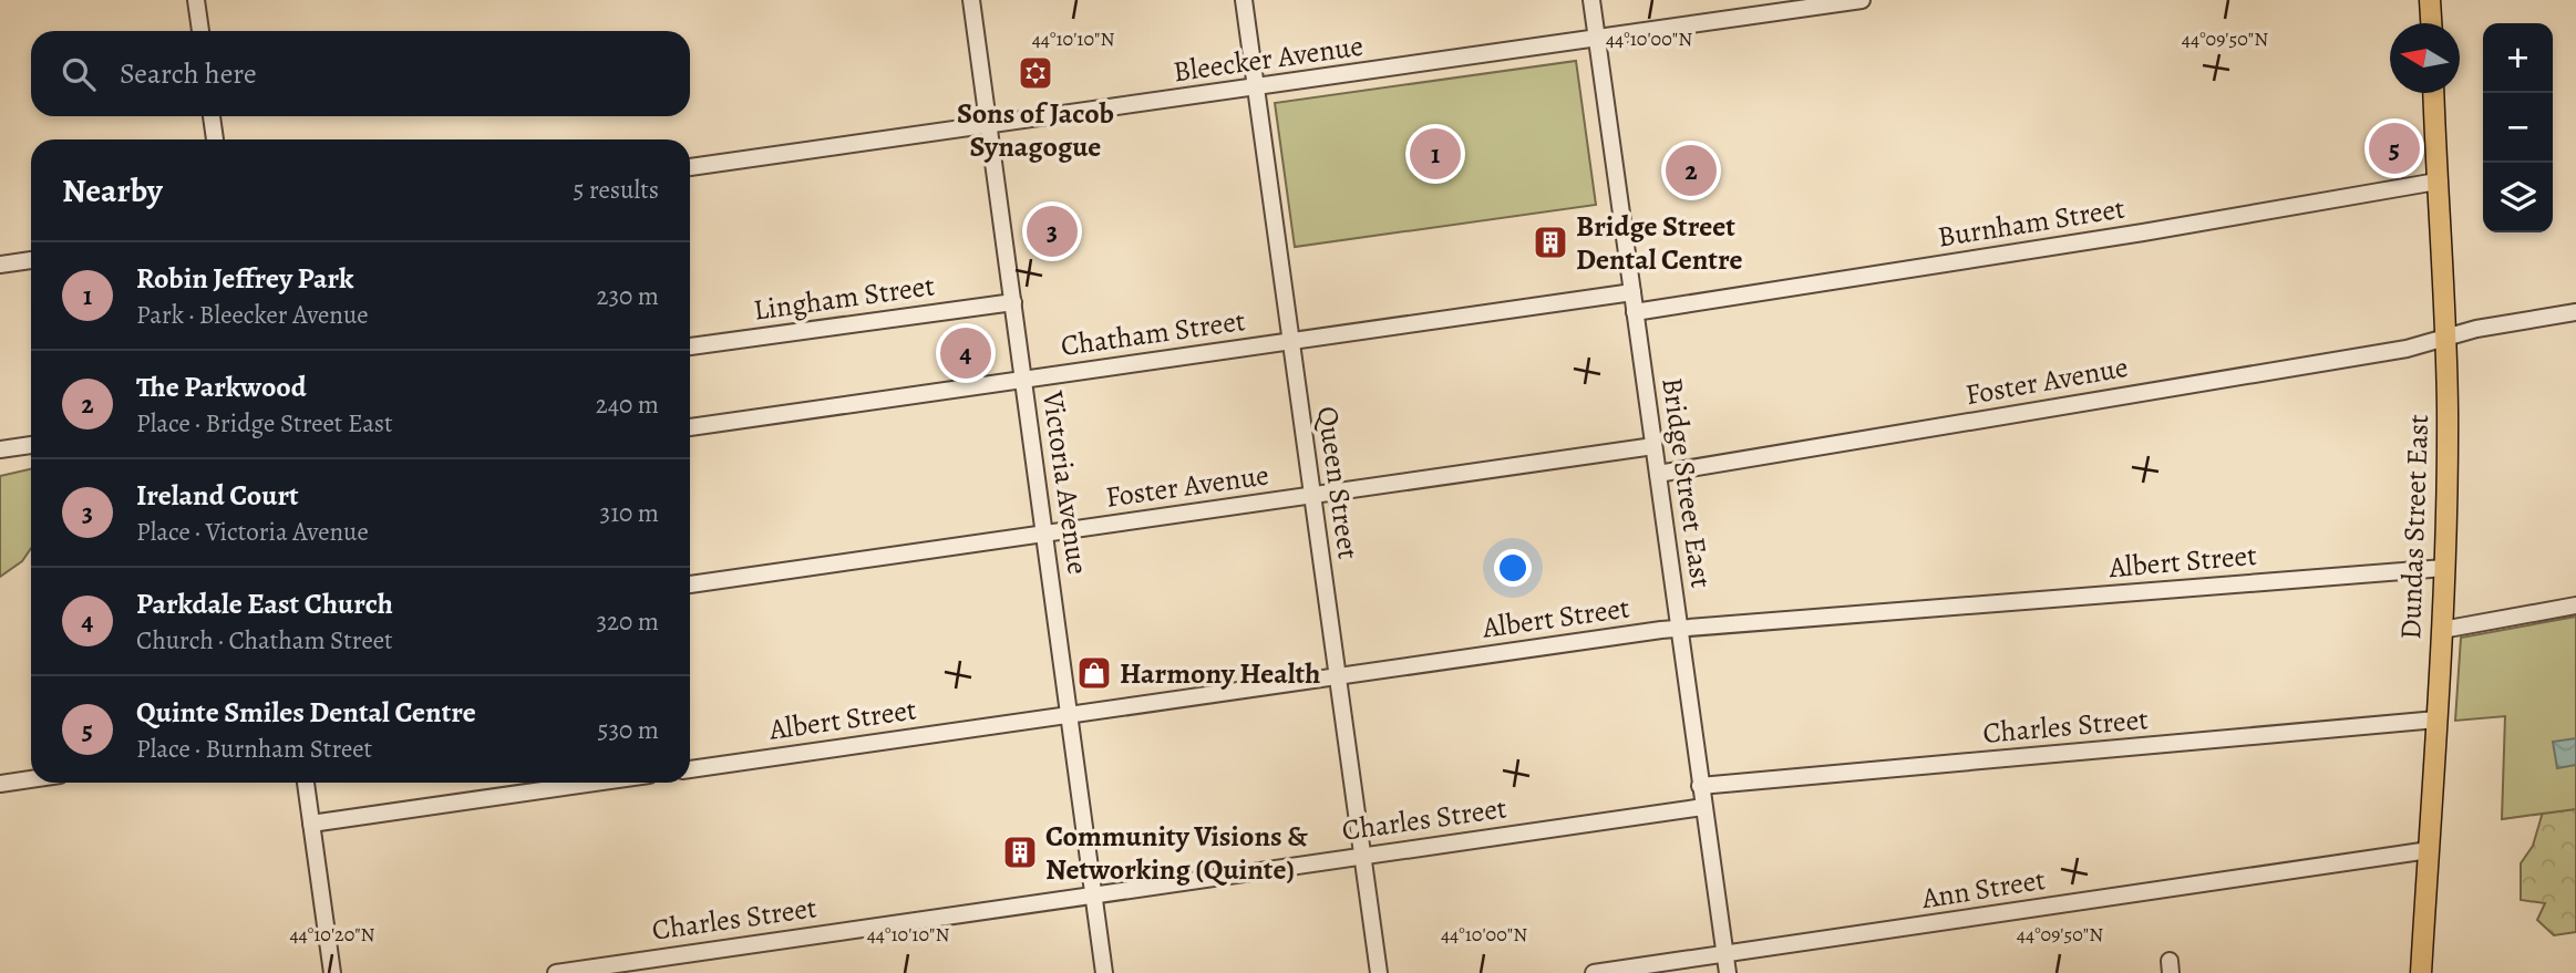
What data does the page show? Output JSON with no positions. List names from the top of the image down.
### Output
{
  "streets": {
    "main road": ["Dundas Street East"],
    "street": [
      "Bleecker Avenue",
      "Burnham Street",
      "Lingham Street",
      "Chatham Street",
      "Foster Avenue",
      "Victoria Avenue",
      "Queen Street",
      "Bridge Street East",
      "Albert Street",
      "Charles Street",
      "Ann Street"
    ]
  },
  "crossings": [
    ["Bleecker Avenue", "Victoria Avenue"],
    ["Bleecker Avenue", "Queen Street"],
    ["Bleecker Avenue", "Bridge Street East"],
    ["Burnham Street", "Bridge Street East"],
    ["Burnham Street", "Dundas Street East"],
    ["Lingham Street", "Victoria Avenue"],
    ["Chatham Street", "Victoria Avenue"],
    ["Chatham Street", "Queen Street"],
    ["Chatham Street", "Bridge Street East"],
    ["Foster Avenue", "Victoria Avenue"],
    ["Foster Avenue", "Queen Street"],
    ["Foster Avenue", "Bridge Street East"],
    ["Foster Avenue", "Dundas Street East"],
    ["Victoria Avenue", "Albert Street"],
    ["Victoria Avenue", "Charles Street"],
    ["Queen Street", "Albert Street"],
    ["Queen Street", "Charles Street"],
    ["Bridge Street East", "Albert Street"],
    ["Bridge Street East", "Charles Street"],
    ["Bridge Street East", "Ann Street"],
    ["Dundas Street East", "Albert Street"],
    ["Dundas Street East", "Charles Street"],
    ["Dundas Street East", "Ann Street"]
  ],
  "places": {
    "synagogue": ["Sons of Jacob Synagogue"],
    "building": ["Bridge Street Dental Centre", "Community Visions & Networking (Quinte)"],
    "shop": ["Harmony Health"]
  },
  "north": "left",
  "page": {
    "map_buttons": ["+", "−"],
    "search": "Search here",
    "pins": [
      "5",
      "1",
      "2",
      "3",
      "4"
    ],
    "heading": ["Nearby", "5 results"],
    "list": [
      {
        "mark": "1",
        "name": "Robin Jeffrey Park",
        "note": "Park · Bleecker Avenue",
        "value": "230 m"
      },
      {
        "mark": "2",
        "name": "The Parkwood",
        "note": "Place · Bridge Street East",
        "value": "240 m"
      },
      {
        "mark": "3",
        "name": "Ireland Court",
        "note": "Place · Victoria Avenue",
        "value": "310 m"
      },
      {
        "mark": "4",
        "name": "Parkdale East Church",
        "note": "Church · Chatham Street",
        "value": "320 m"
      },
      {
        "mark": "5",
        "name": "Quinte Smiles Dental Centre",
        "note": "Place · Burnham Street",
        "value": "530 m"
      }
    ]
  },
  "coordinates": [
    "44°10'10\"N",
    "44°10'00\"N",
    "44°09'50\"N",
    "44°10'20\"N"
  ]
}
